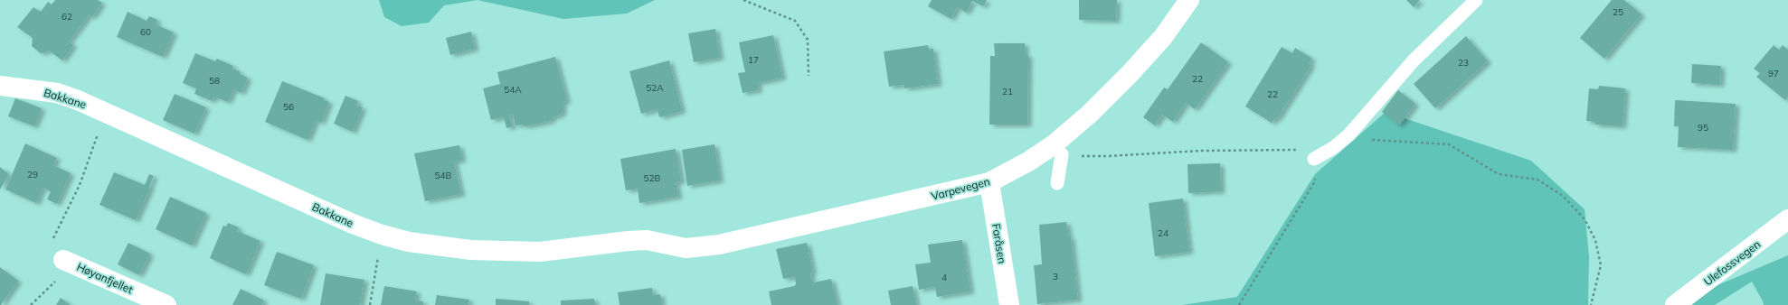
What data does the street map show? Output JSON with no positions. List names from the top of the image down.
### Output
{
  "streets": {
    "street": [
      "Bakkane",
      "Varpevegen",
      "Faråsen",
      "Ulefossvegen",
      "Høyanfjellet"
    ]
  },
  "crossings": [
    ["Bakkane", "Varpevegen"],
    ["Varpevegen", "Faråsen"]
  ],
  "house_numbers": [
    "25",
    "62",
    "60",
    "17",
    "23",
    "97",
    "22",
    "58",
    "52A",
    "54A",
    "21",
    "22",
    "56",
    "95",
    "29",
    "54B",
    "52B",
    "24",
    "3",
    "4"
  ]
}
